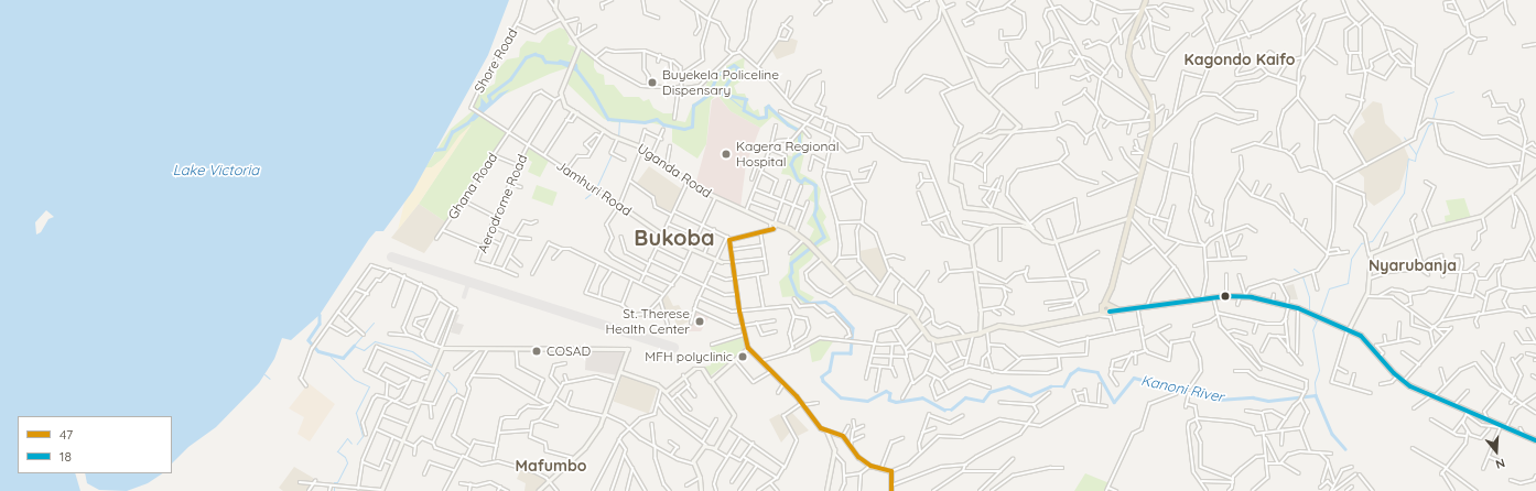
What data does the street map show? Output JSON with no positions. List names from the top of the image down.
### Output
{
  "streets": {
    "main road": ["Uganda Road"],
    "street": [
      "Shore Road",
      "Ghana Road",
      "Jamhuri Road",
      "Aerodrome Road"
    ]
  },
  "crossings": [
    ["Shore Road", "Ghana Road"],
    ["Shore Road", "Jamhuri Road"],
    ["Shore Road", "Aerodrome Road"],
    ["Ghana Road", "Aerodrome Road"],
    ["Jamhuri Road", "Aerodrome Road"]
  ],
  "districts": [
    "Kagondo Kaifo",
    "Bukoba",
    "Nyarubanja",
    "Mafumbo"
  ],
  "water": ["Lake Victoria", "Kanoni River"],
  "places": [
    "Buyekela Policeline Dispensary",
    "Kagera Regional Hospital",
    "St. Therese Health Center",
    "COSAD",
    "MFH polyclinic"
  ],
  "lines": ["transit line 47", "transit line 18"],
  "legend": ["47", "18"],
  "north": "bottom"
}
